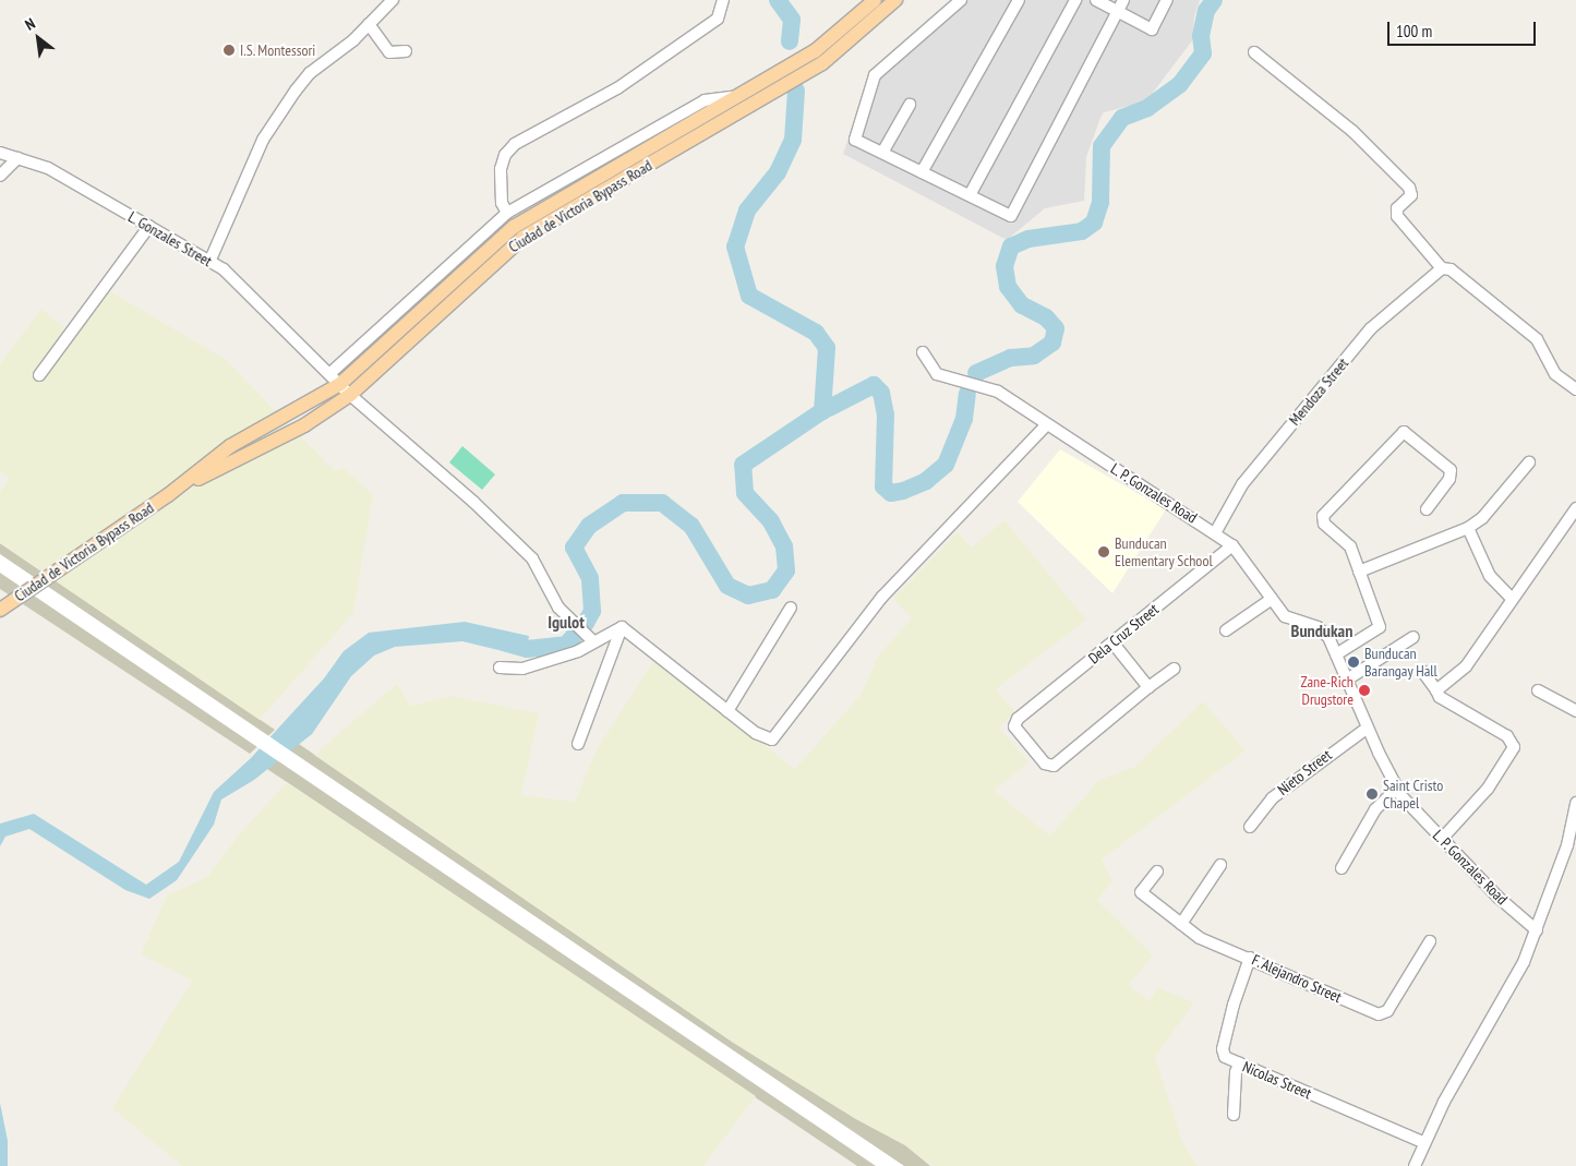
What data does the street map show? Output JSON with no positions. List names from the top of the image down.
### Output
{
  "streets": {
    "main road": ["Ciudad de Victoria Bypass Road"],
    "street": [
      "L. Gonzales Street",
      "Mendoza Street",
      "L. P. Gonzales Road",
      "Dela Cruz Street",
      "Nieto Street",
      "F. Alejandro Street",
      "Nicolas Street"
    ]
  },
  "crossings": [
    ["Ciudad de Victoria Bypass Road", "L. Gonzales Street"],
    ["Mendoza Street", "L. P. Gonzales Road"],
    ["L. P. Gonzales Road", "Dela Cruz Street"],
    ["L. P. Gonzales Road", "Nieto Street"],
    ["F. Alejandro Street", "Nicolas Street"]
  ],
  "districts": ["Igulot", "Bundukan"],
  "places": [
    "I.S. Montessori",
    "Bunducan Elementary School",
    "Bunducan Barangay Hall",
    "Zane-Rich Drugstore",
    "Saint Cristo Chapel"
  ],
  "scale_bar": "100 m",
  "north": "top left"
}
